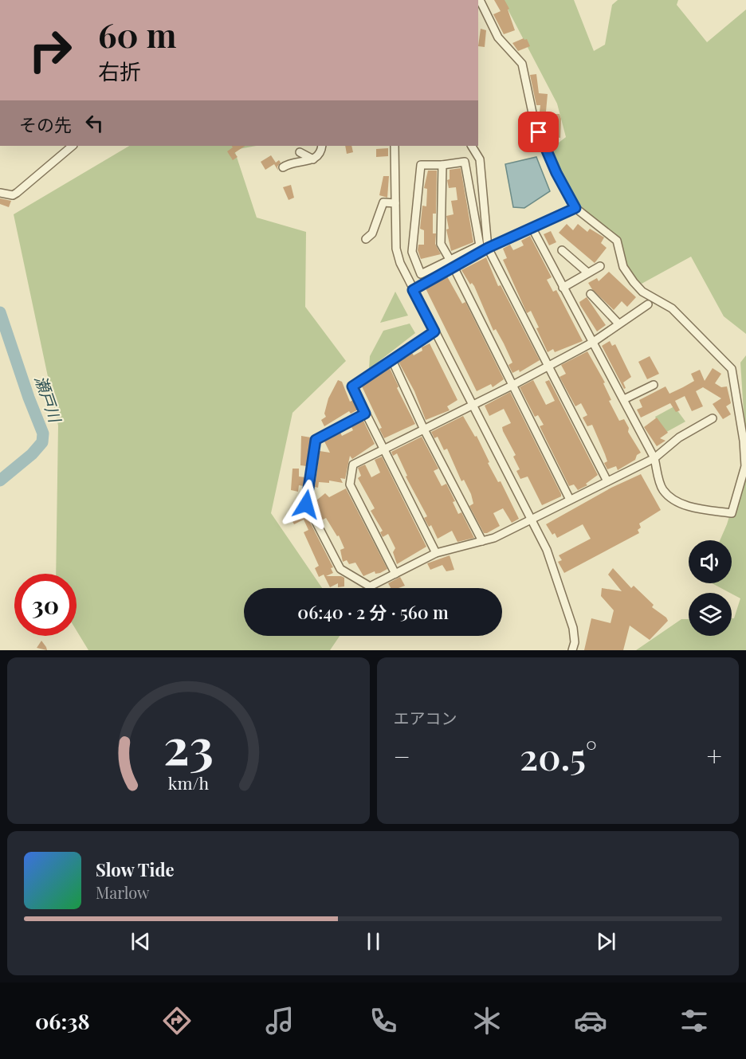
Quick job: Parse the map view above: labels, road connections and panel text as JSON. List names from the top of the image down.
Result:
{
  "water": ["瀬戸川"],
  "page": {
    "turn": ["60 m", "右折"],
    "then": "その先",
    "limit": "30",
    "trip": "06:40 · 2 分 · 560 m",
    "tile": "エアコン",
    "heat": ["−", "20.5°", "+"],
    "song": ["Slow Tide", "Marlow"],
    "tabs": "06:38",
    "gauge": ["23", "km/h"]
  }
}
